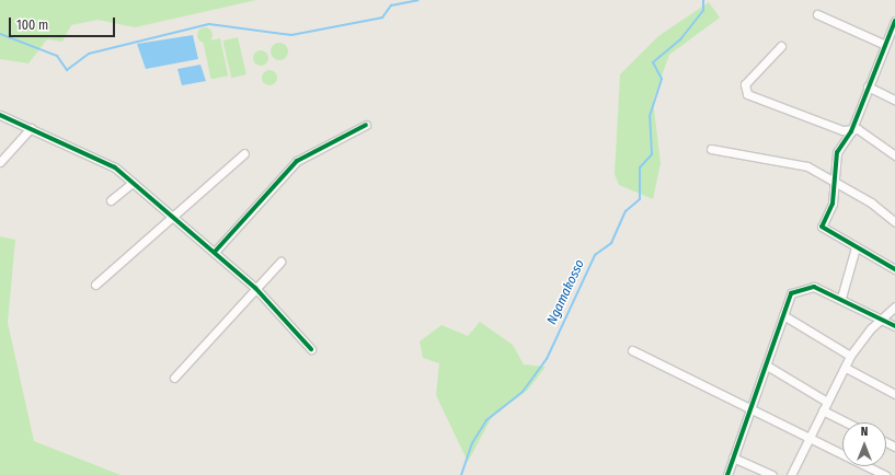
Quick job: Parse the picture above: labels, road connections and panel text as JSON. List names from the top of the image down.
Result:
{
  "water": ["Ngamakosso"],
  "scale_bar": "100 m",
  "north": "top"
}
